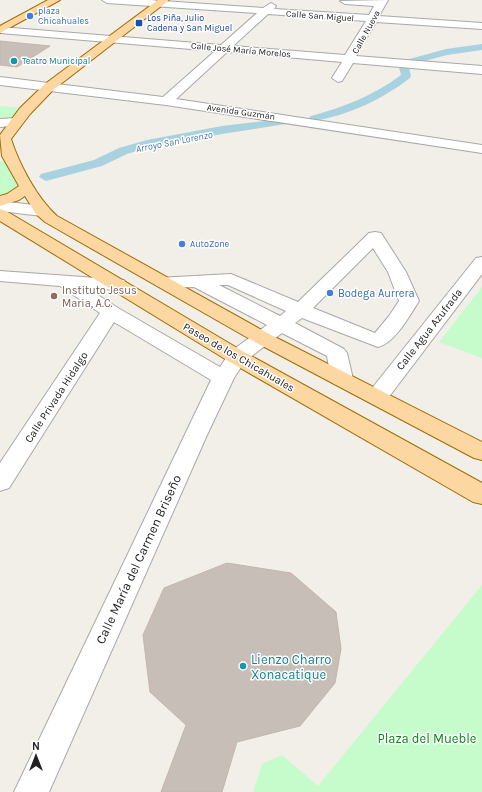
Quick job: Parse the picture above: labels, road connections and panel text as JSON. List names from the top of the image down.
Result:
{
  "streets": {
    "main road": ["Paseo de los Chicahuales"],
    "street": [
      "Calle San Miguel",
      "Calle Nueva",
      "Calle José María Morelos",
      "Avenida Guzmán",
      "Calle Agua Azufrada",
      "Calle Privada Hidalgo",
      "Calle María del Carmen Briseño"
    ]
  },
  "crossings": [
    ["Calle San Miguel", "Calle Nueva"],
    ["Calle Nueva", "Calle José María Morelos"],
    ["Paseo de los Chicahuales", "Calle Privada Hidalgo"],
    ["Paseo de los Chicahuales", "Calle María del Carmen Briseño"]
  ],
  "water": ["Arroyo San Lorenzo"],
  "parks": ["Plaza del Mueble"],
  "places": {
    "other": [
      "plaza Chicahuales",
      "Teatro Municipal",
      "AutoZone",
      "Bodega Aurrera",
      "Instituto Jesus Maria, A.C.",
      "Lienzo Charro Xonacatique"
    ],
    "transit": ["Los Piña, Julio Cadena y San Miguel"]
  },
  "north": "top"
}
